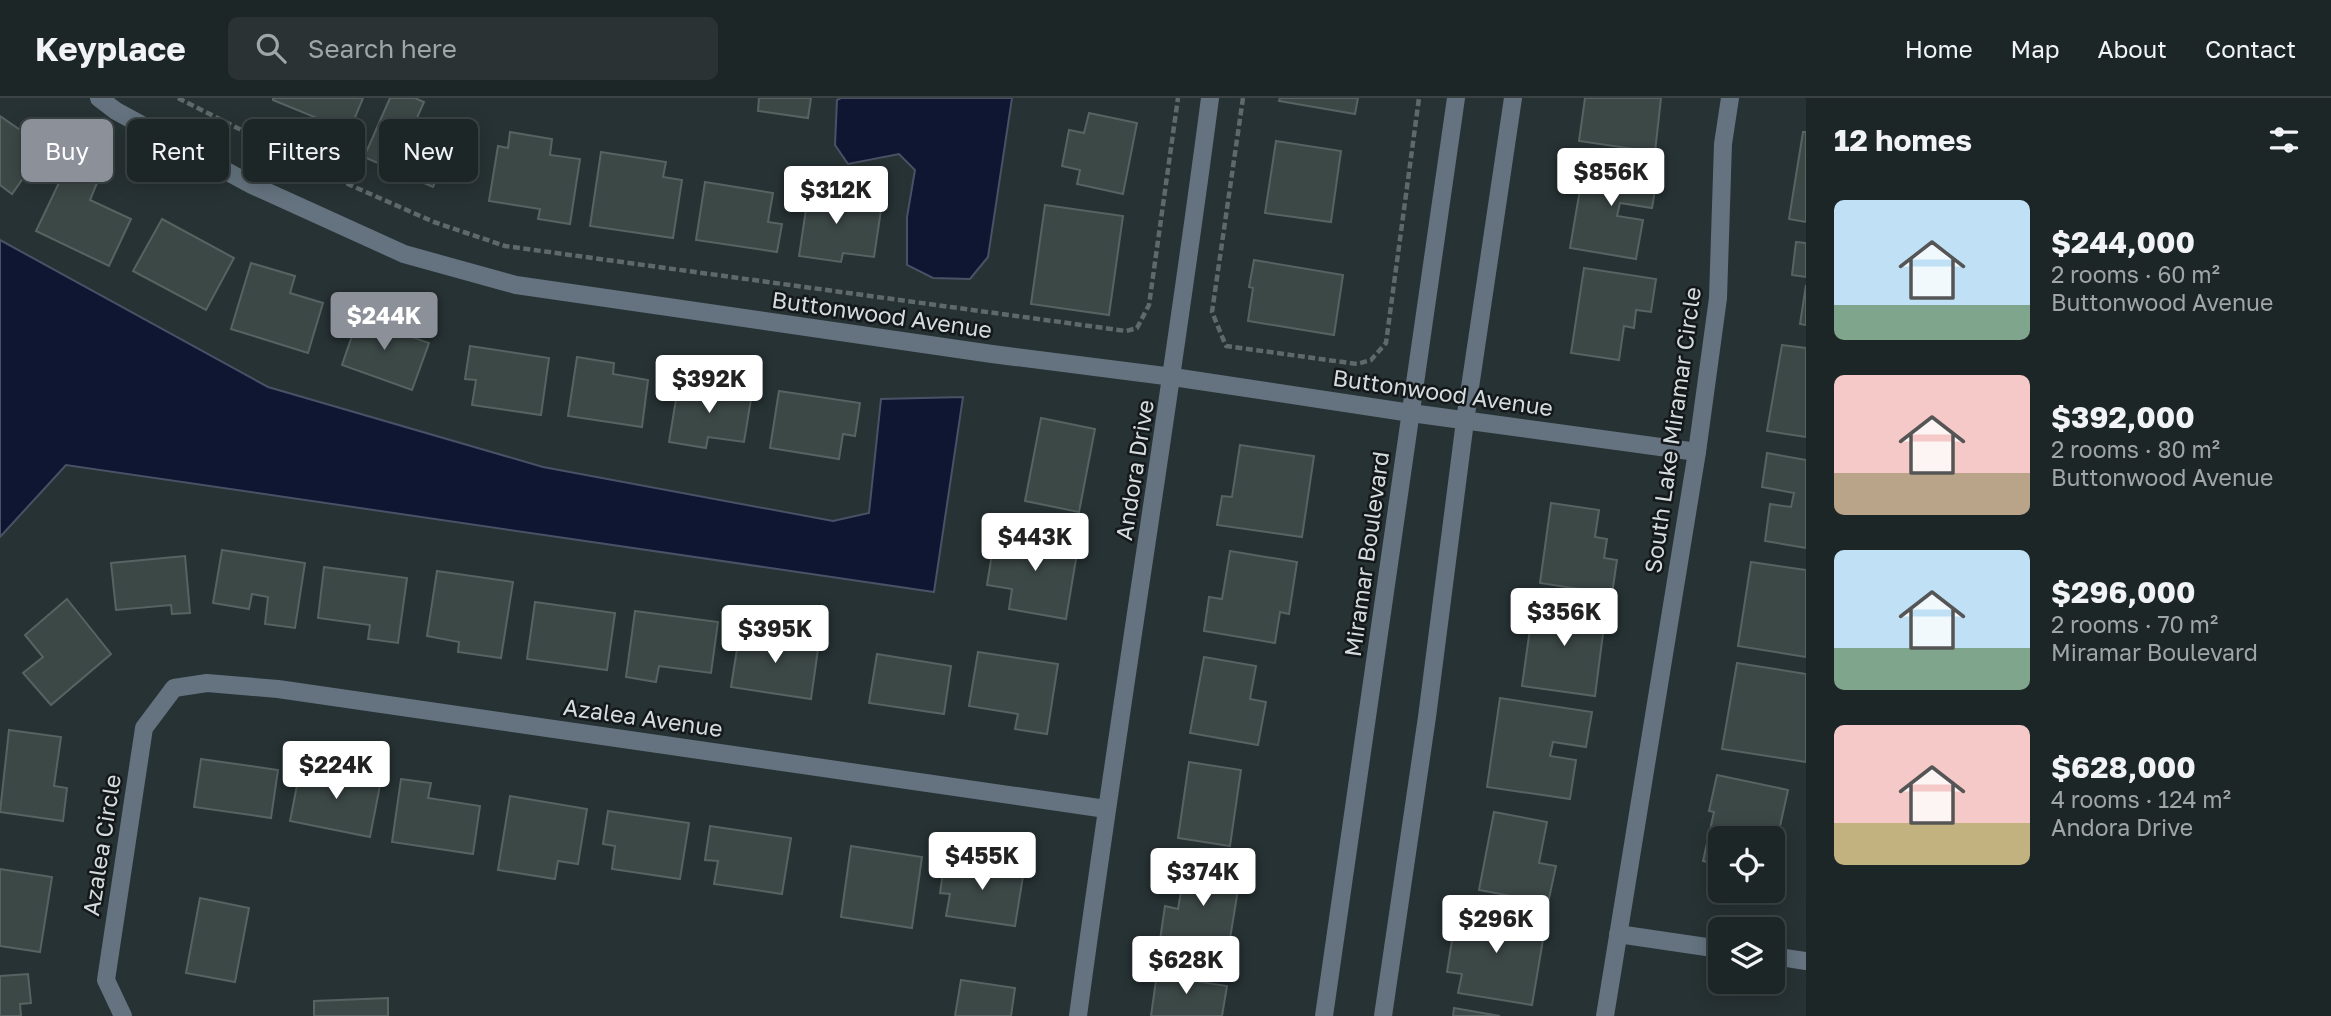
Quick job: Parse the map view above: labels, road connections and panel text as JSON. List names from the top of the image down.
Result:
{
  "streets": {
    "street": [
      "Buttonwood Avenue",
      "South Lake Miramar Circle",
      "Andora Drive",
      "Miramar Boulevard",
      "Azalea Avenue",
      "Azalea Circle"
    ]
  },
  "crossings": [
    ["Buttonwood Avenue", "South Lake Miramar Circle"],
    ["Buttonwood Avenue", "Andora Drive"],
    ["Buttonwood Avenue", "Miramar Boulevard"],
    ["Andora Drive", "Azalea Avenue"],
    ["Azalea Avenue", "Azalea Circle"]
  ],
  "page": {
    "header": "Keyplace",
    "search": "Search here",
    "nav": [
      "Home",
      "Map",
      "About",
      "Contact"
    ],
    "heading": "12 homes",
    "chip": [
      "Buy",
      "Rent",
      "Filters",
      "New"
    ],
    "price": [
      "$856K",
      "$312K",
      "$244K",
      "$392K",
      "$443K",
      "$356K",
      "$395K",
      "$224K",
      "$455K",
      "$374K",
      "$296K",
      "$628K"
    ],
    "list": [
      {
        "name": "$244,000",
        "note": "2 rooms · 60 m² · Buttonwood Avenue"
      },
      {
        "name": "$392,000",
        "note": "2 rooms · 80 m² · Buttonwood Avenue"
      },
      {
        "name": "$296,000",
        "note": "2 rooms · 70 m² · Miramar Boulevard"
      },
      {
        "name": "$628,000",
        "note": "4 rooms · 124 m² · Andora Drive"
      }
    ]
  }
}
